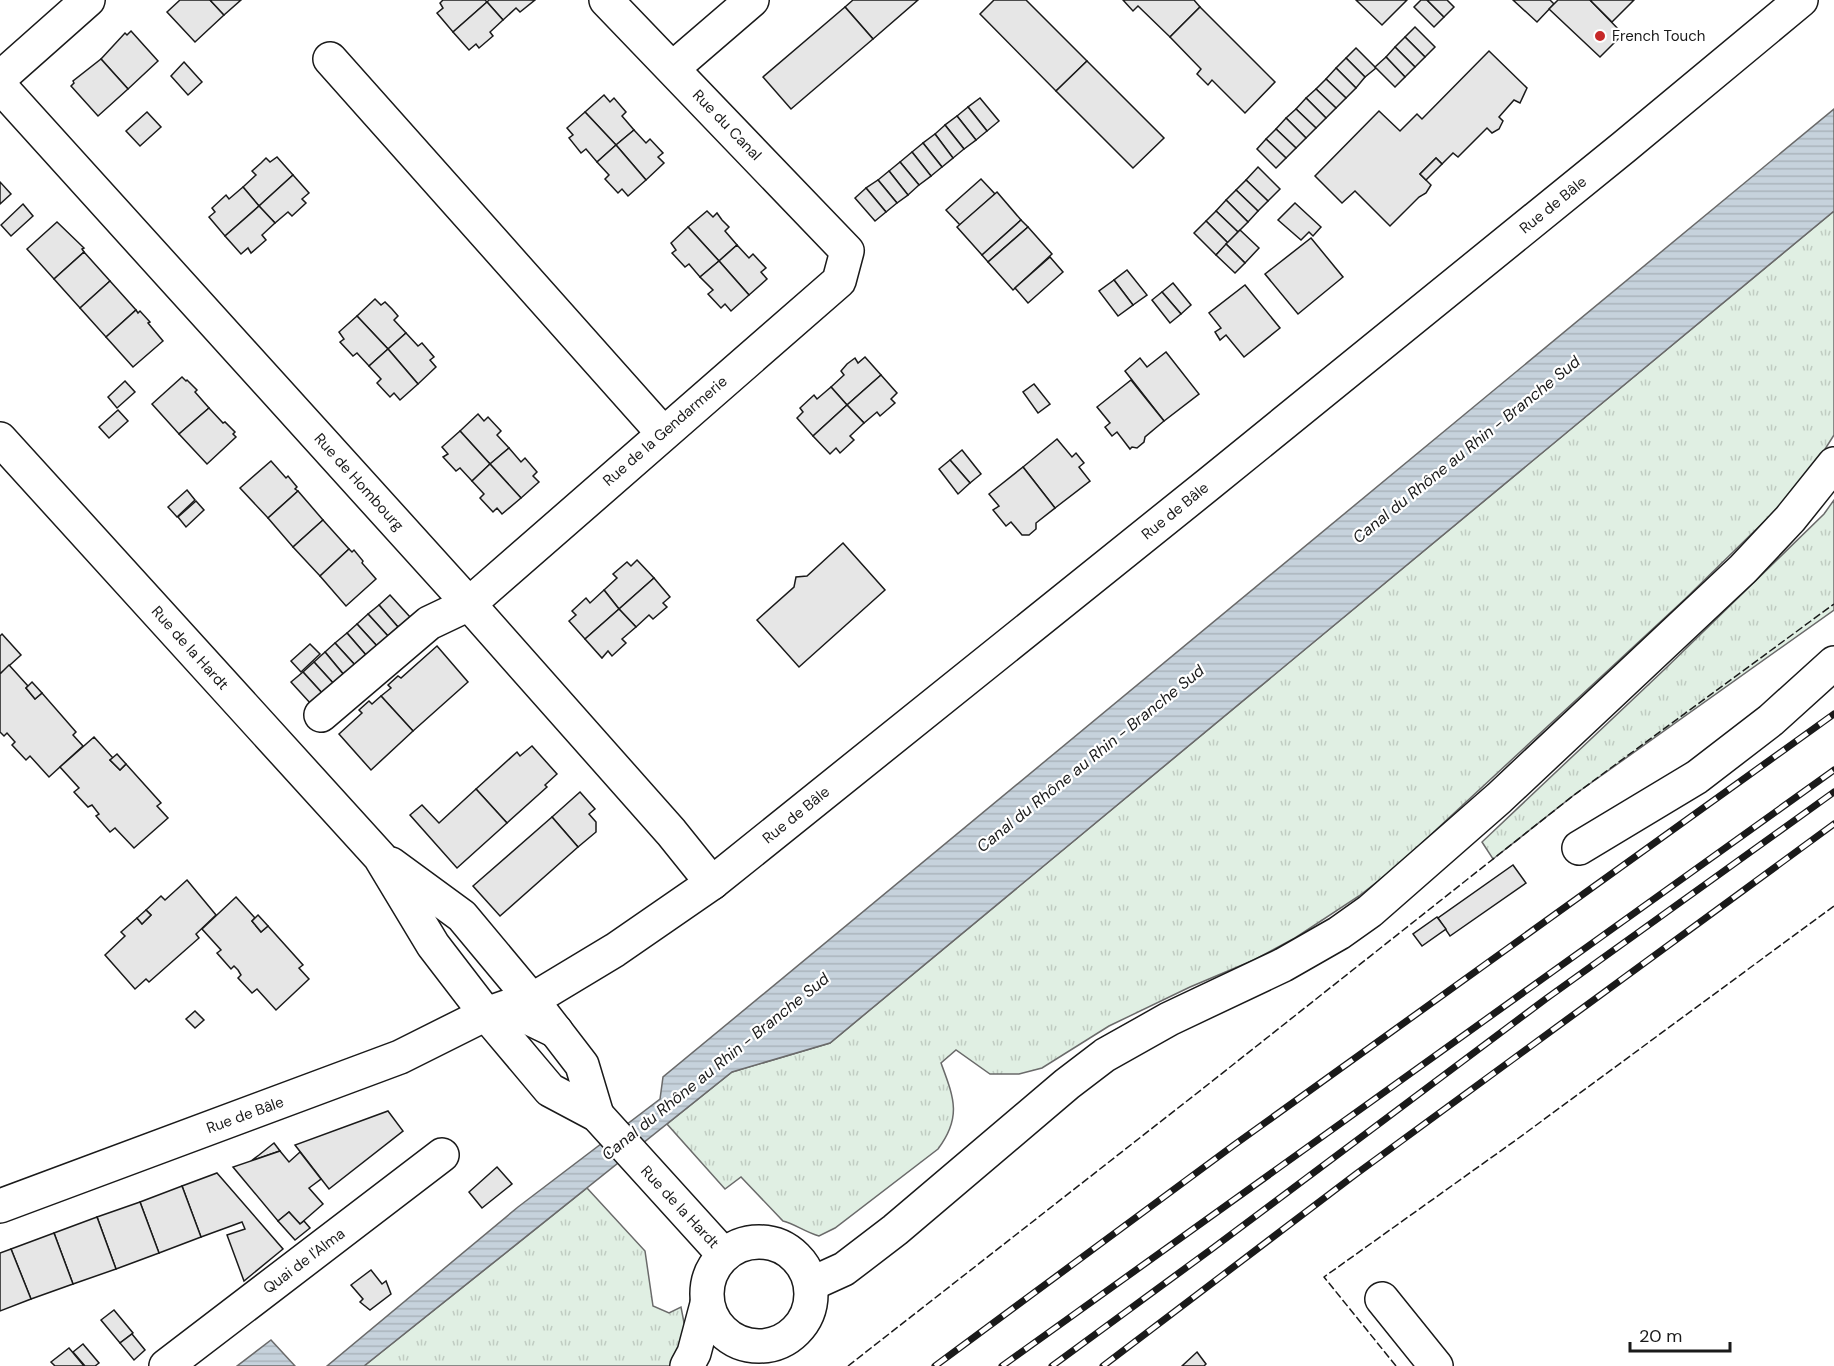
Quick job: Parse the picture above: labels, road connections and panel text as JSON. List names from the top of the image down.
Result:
{
  "streets": {
    "main road": [
      "Rue du Canal",
      "Rue de Bâle",
      "Rue de la Gendarmerie",
      "Rue de Hombourg",
      "Rue de la Hardt",
      "Quai de l'Alma"
    ]
  },
  "crossings": [
    ["Rue du Canal", "Rue de la Gendarmerie"],
    ["Rue de Bâle", "Rue de Hombourg"],
    ["Rue de Bâle", "Rue de la Hardt"],
    ["Rue de la Gendarmerie", "Rue de Hombourg"]
  ],
  "water": ["Canal du Rhône au Rhin - Branche Sud"],
  "places": ["French Touch"],
  "scale_bar": "20 m"
}
